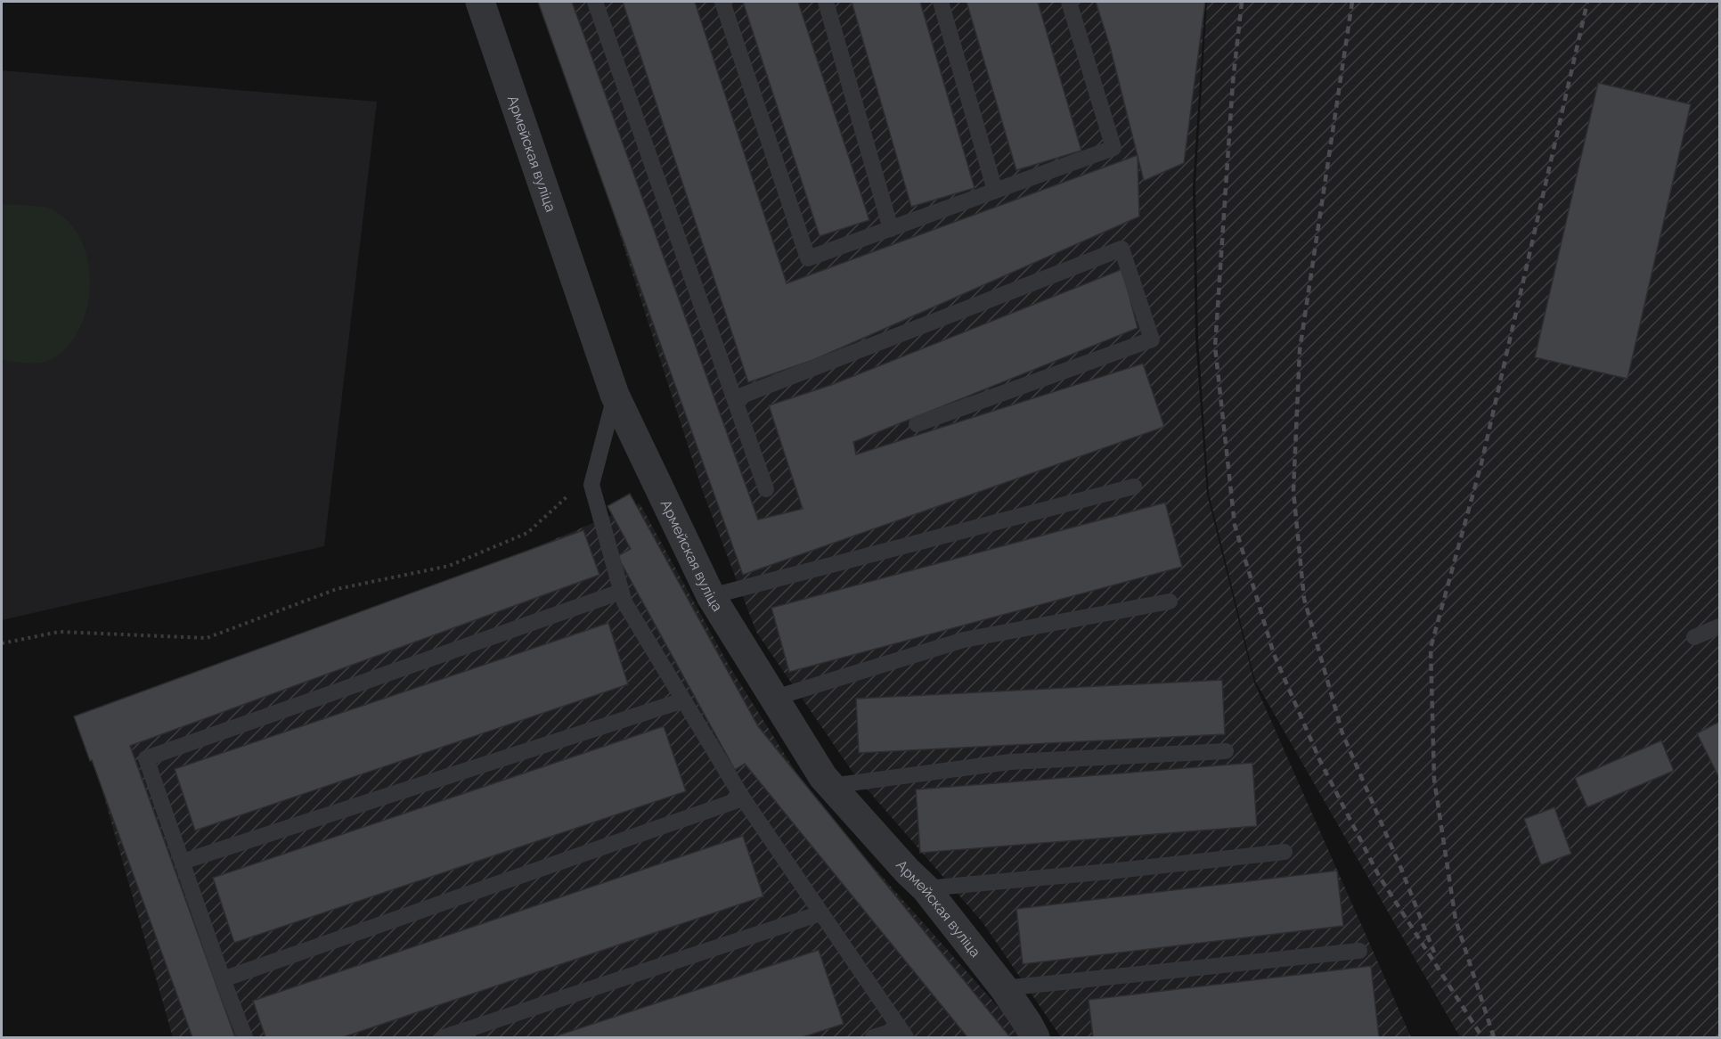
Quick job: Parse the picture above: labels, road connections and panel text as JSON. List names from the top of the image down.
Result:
{
  "streets": {
    "street": ["Армейская вуліца"]
  }
}
